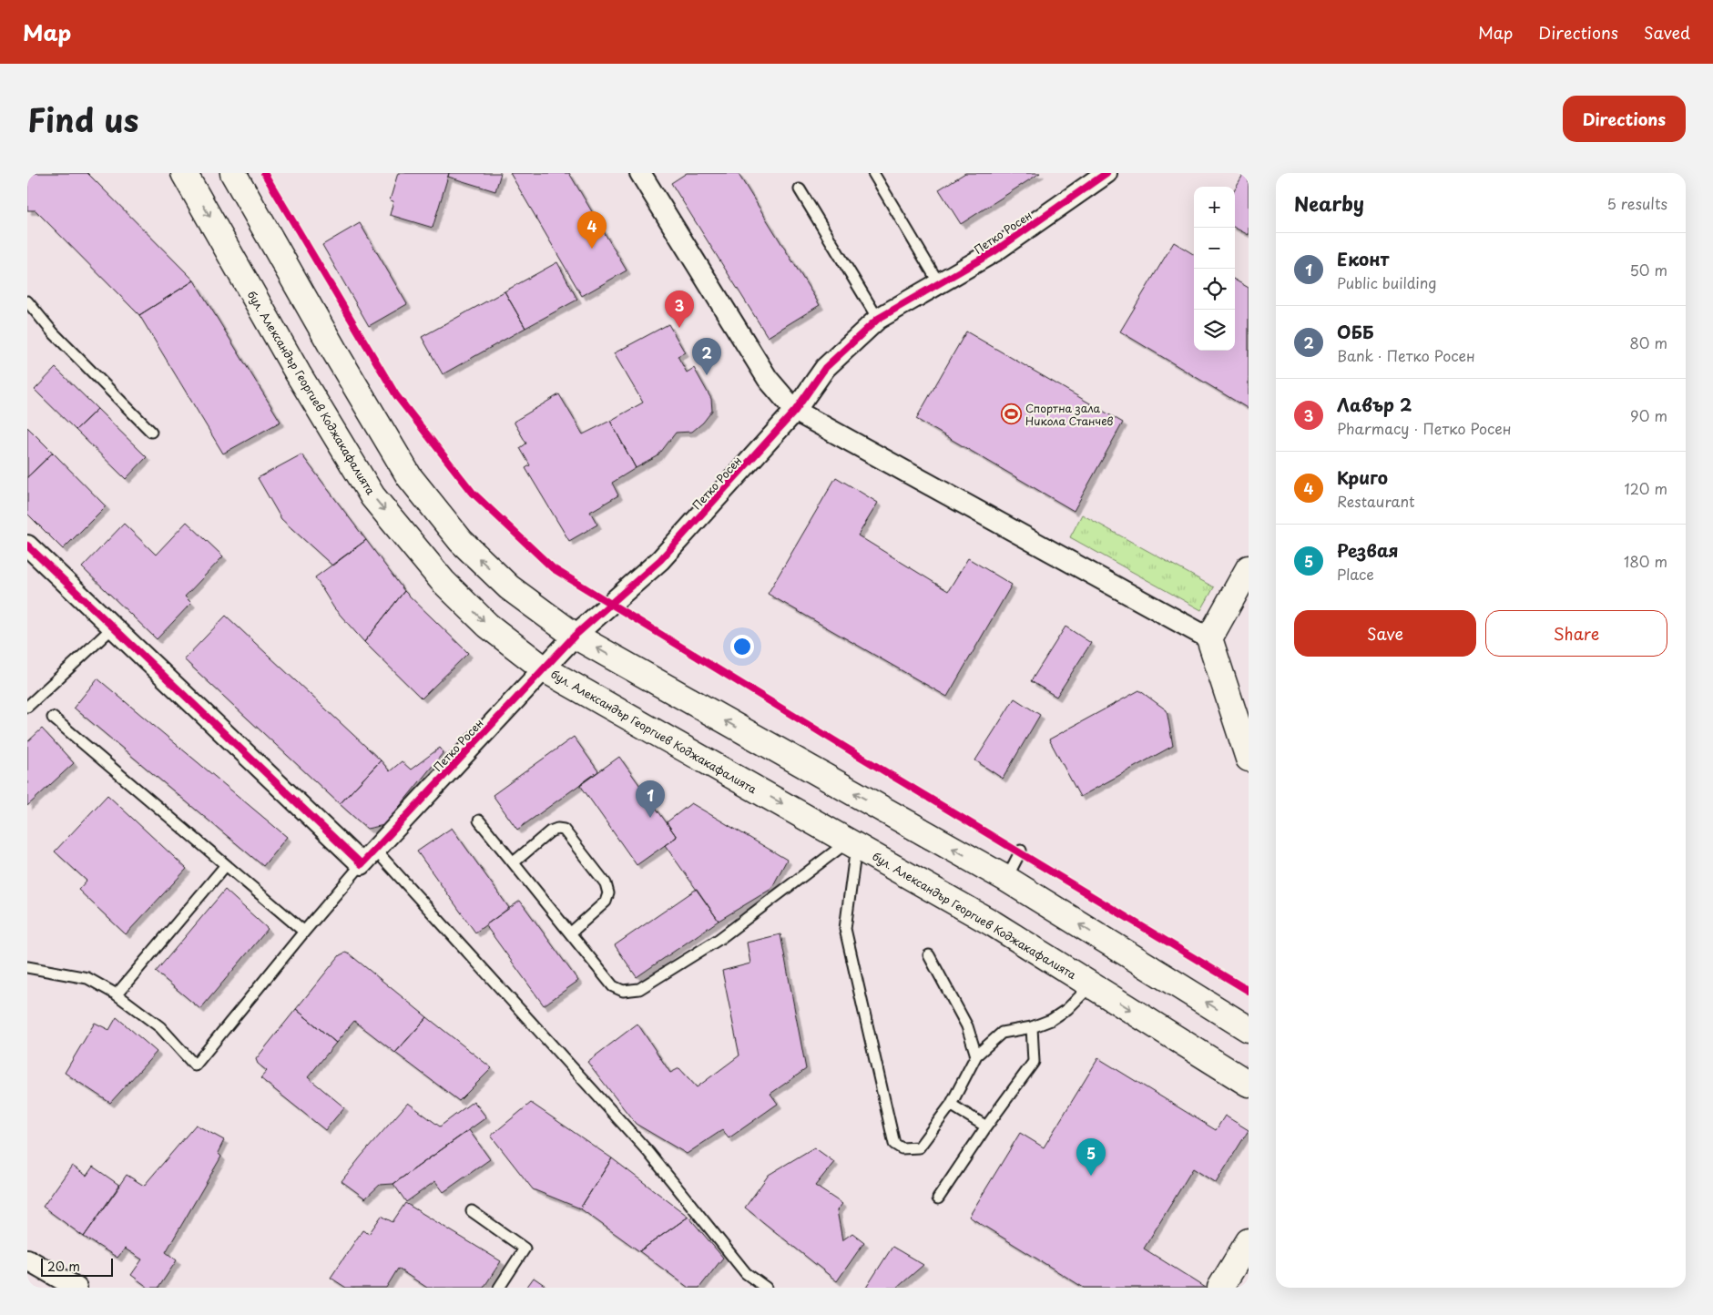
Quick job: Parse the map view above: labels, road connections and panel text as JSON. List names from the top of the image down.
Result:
{
  "streets": {
    "main road": ["бул. Александър Георгиев Коджакафалията"],
    "street": ["Петко Росен"]
  },
  "crossings": [
    ["Петко Росен", "бул. Александър Георгиев Коджакафалията"]
  ],
  "places": {
    "sports": ["Спортна зала Никола Станчев"]
  },
  "scale_bar": "20 m",
  "page": {
    "header": "Map",
    "nav": ["Map", "Directions", "Saved"],
    "title": "Find us",
    "buttons": [
      "Directions",
      ["Save", "Share"]
    ],
    "heading": ["Nearby", "5 results"],
    "map_buttons": ["+", "−"],
    "pins": [
      "4",
      "3",
      "2",
      "1",
      "5"
    ],
    "list": [
      {
        "mark": "1",
        "name": "Еконт",
        "note": "Public building",
        "value": "50 m"
      },
      {
        "mark": "2",
        "name": "ОББ",
        "note": "Bank · Петко Росен",
        "value": "80 m"
      },
      {
        "mark": "3",
        "name": "Лавър 2",
        "note": "Pharmacy · Петко Росен",
        "value": "90 m"
      },
      {
        "mark": "4",
        "name": "Криго",
        "note": "Restaurant",
        "value": "120 m"
      },
      {
        "mark": "5",
        "name": "Резвая",
        "note": "Place",
        "value": "180 m"
      }
    ],
    "scale": "20 m"
  }
}
